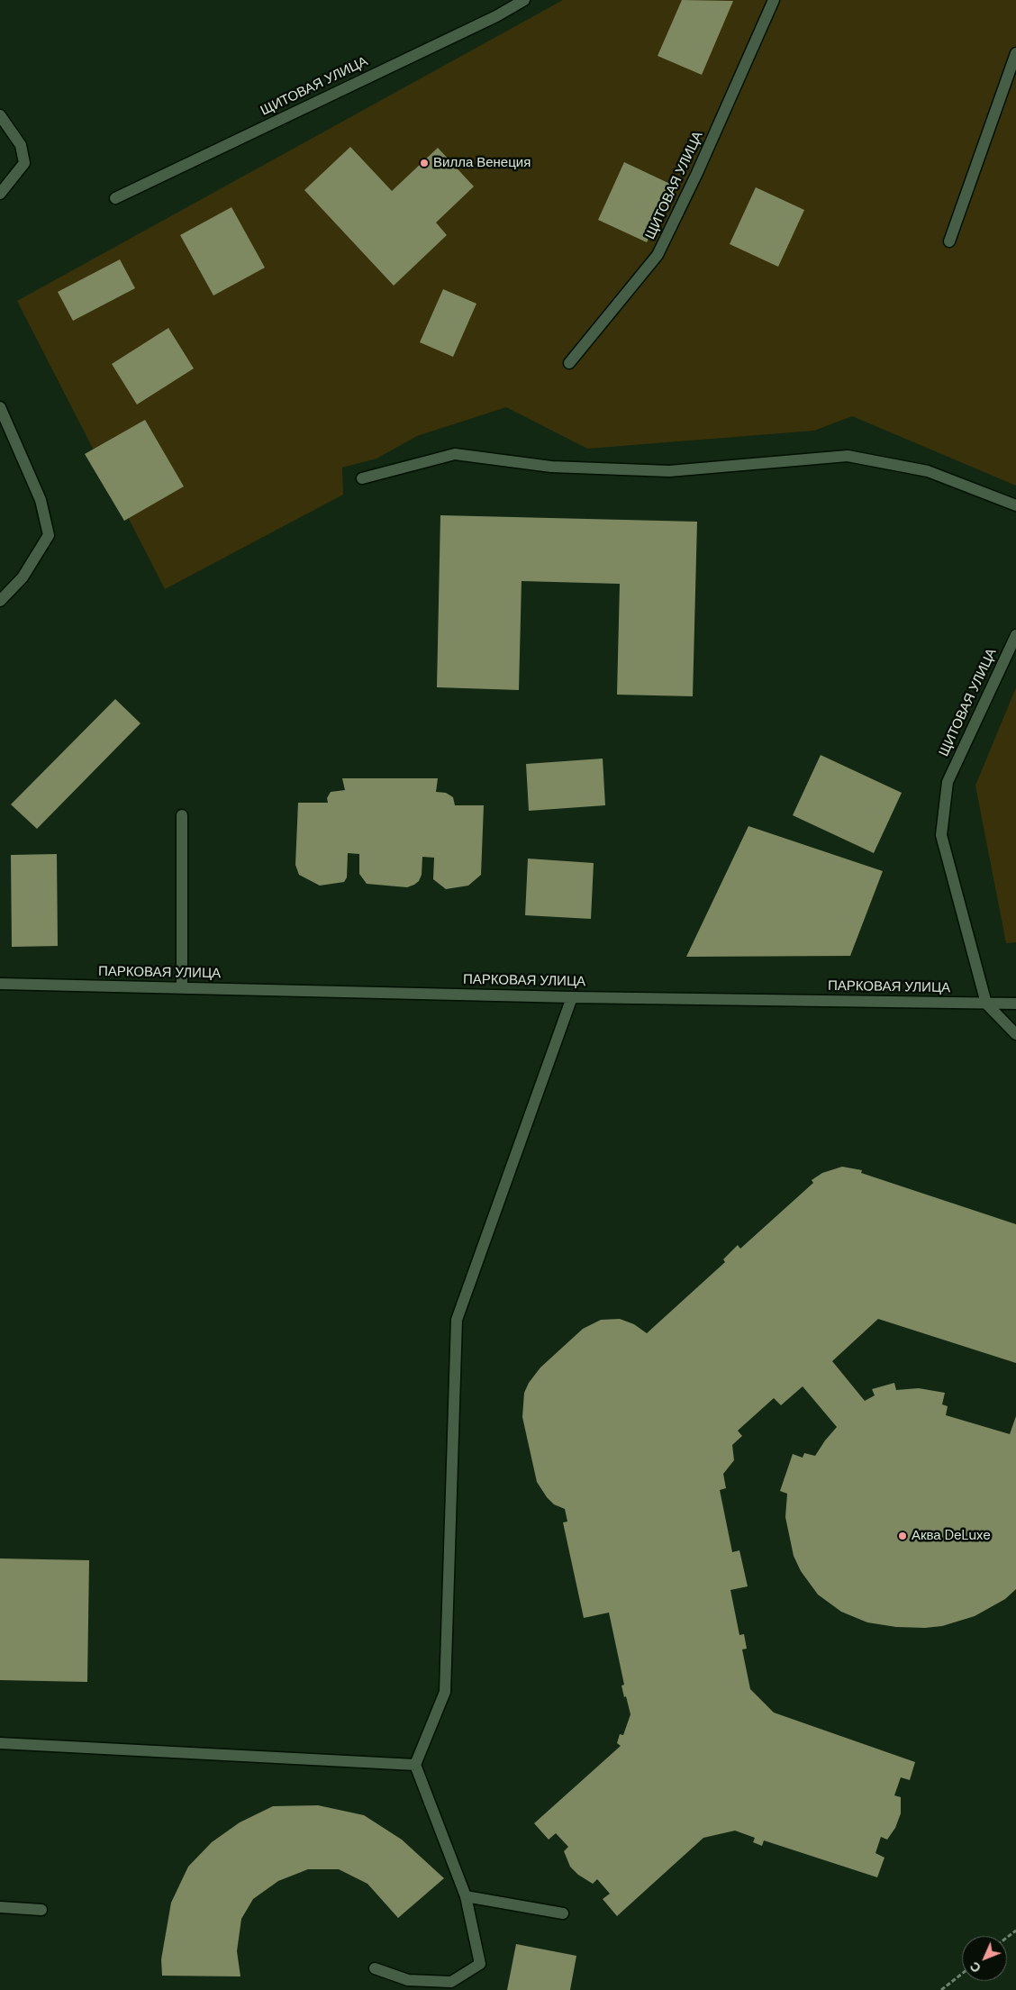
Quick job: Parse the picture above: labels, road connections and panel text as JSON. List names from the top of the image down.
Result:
{
  "streets": {
    "street": ["ЩИТОВАЯ УЛИЦА", "ПАРКОВАЯ УЛИЦА"]
  },
  "crossings": [
    ["ЩИТОВАЯ УЛИЦА", "ПАРКОВАЯ УЛИЦА"]
  ],
  "places": ["Вилла Венеция", "Аква DeLuxe"],
  "north": "bottom left"
}
